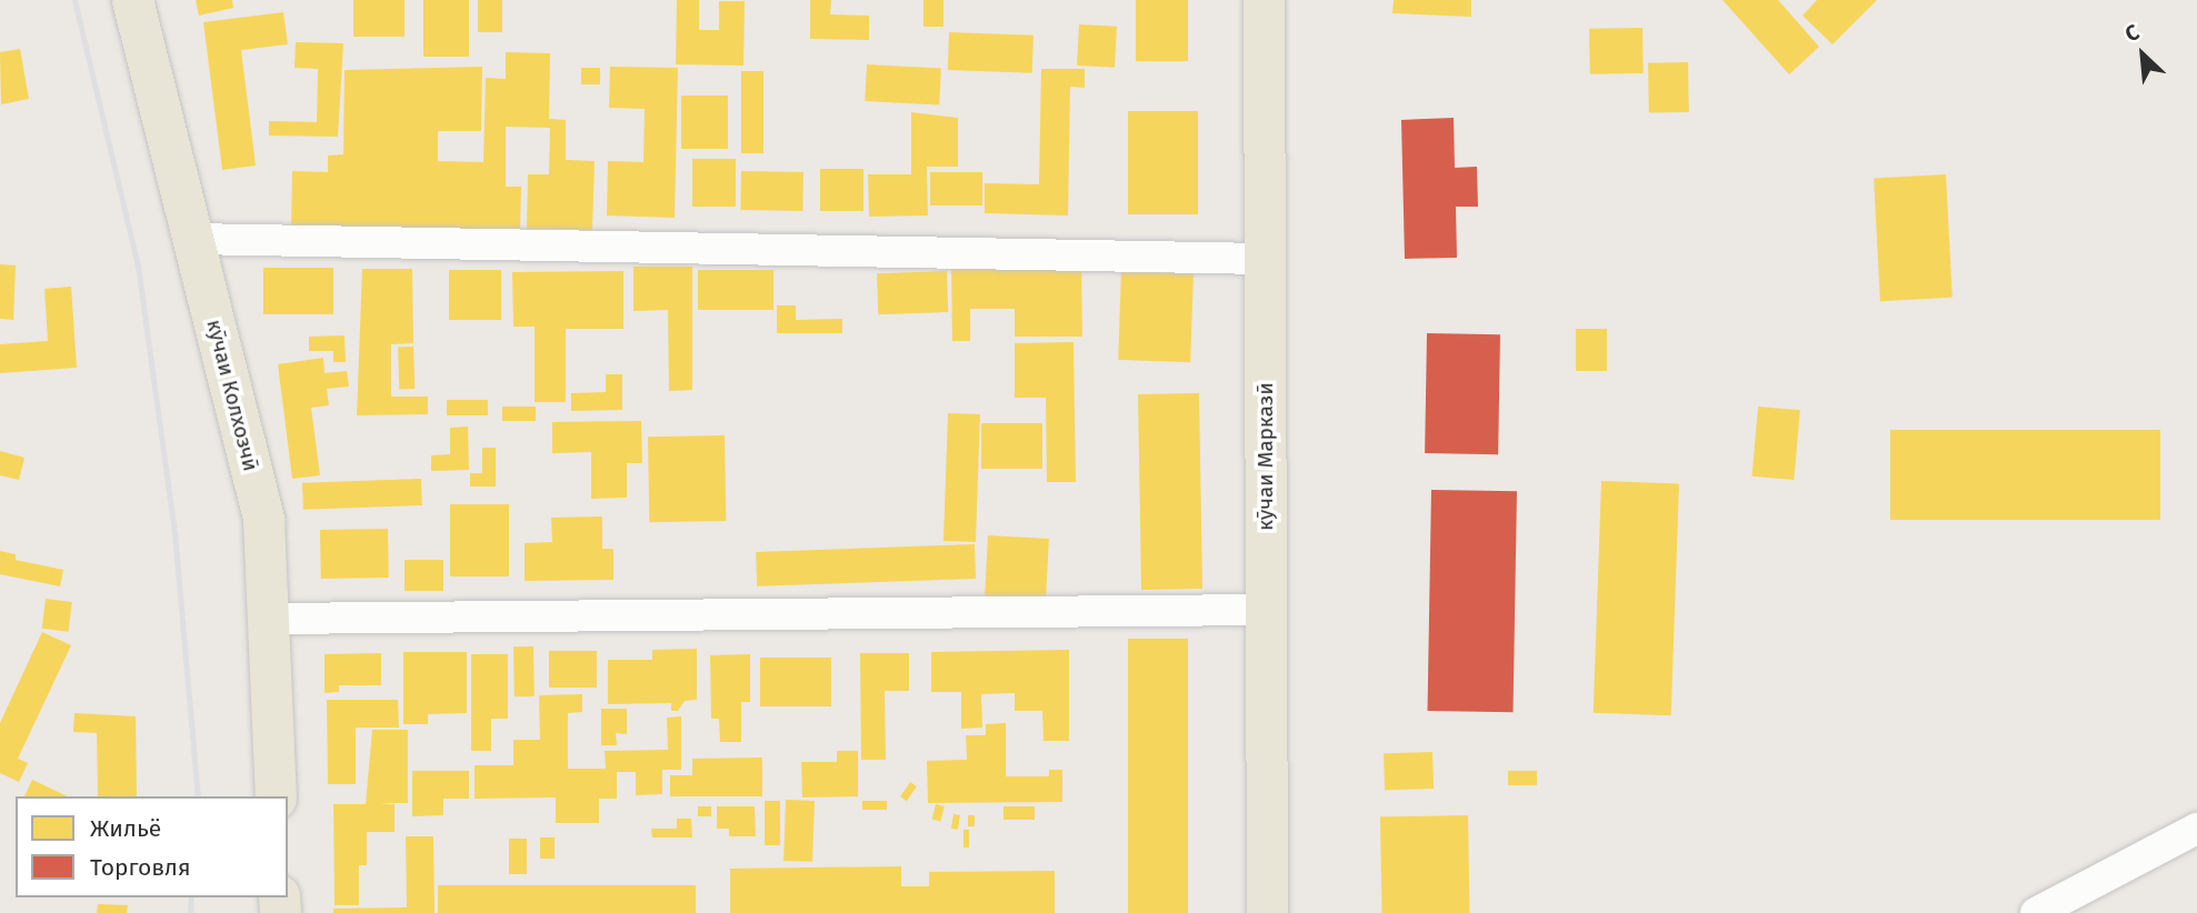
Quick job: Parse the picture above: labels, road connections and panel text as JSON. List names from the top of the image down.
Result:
{
  "streets": {
    "main road": ["кӯчаи Колхозчӣ", "кӯчаи Марказӣ"]
  },
  "legend": ["Жильё", "Торговля"],
  "north": "top left"
}
